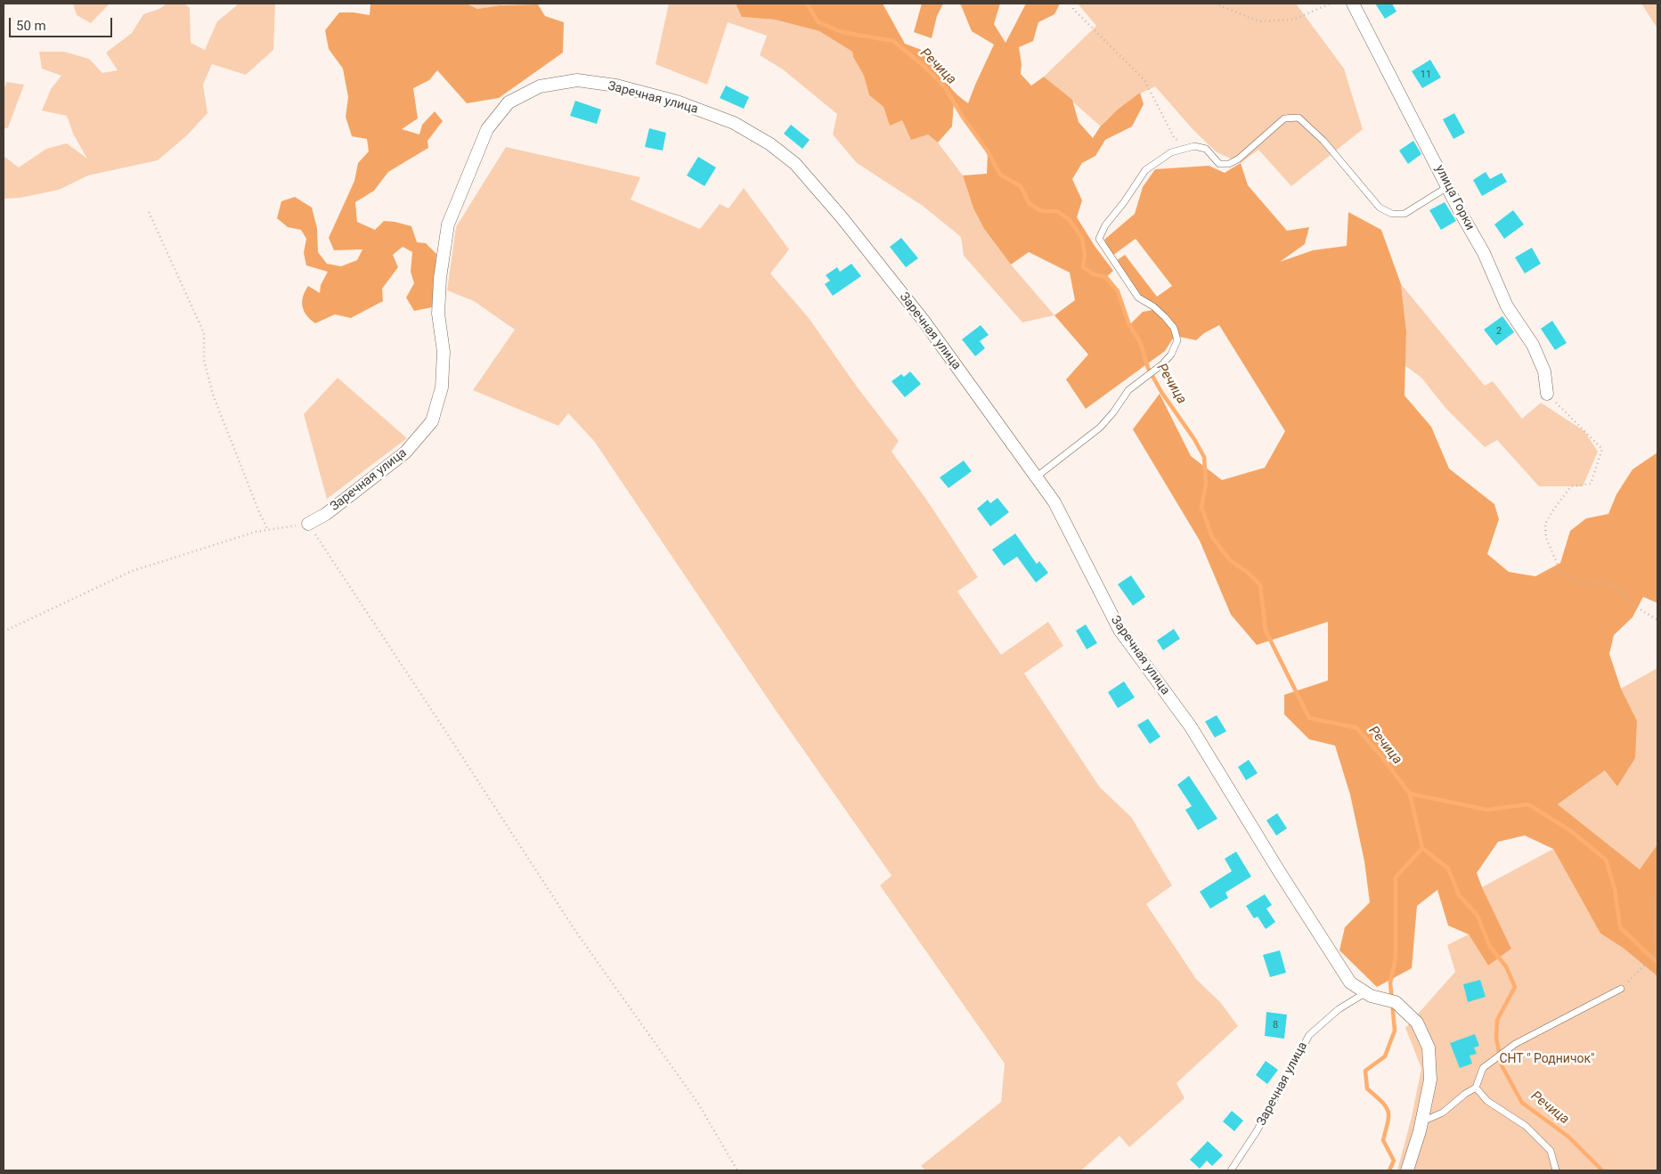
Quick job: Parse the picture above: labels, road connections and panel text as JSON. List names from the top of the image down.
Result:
{
  "streets": {
    "street": ["Заречная улица", "улица Горки"]
  },
  "water": ["Речица"],
  "parks": ["СНТ \" Родничок\""],
  "house_numbers": ["11", "2", "8"],
  "scale_bar": "50 m"
}
